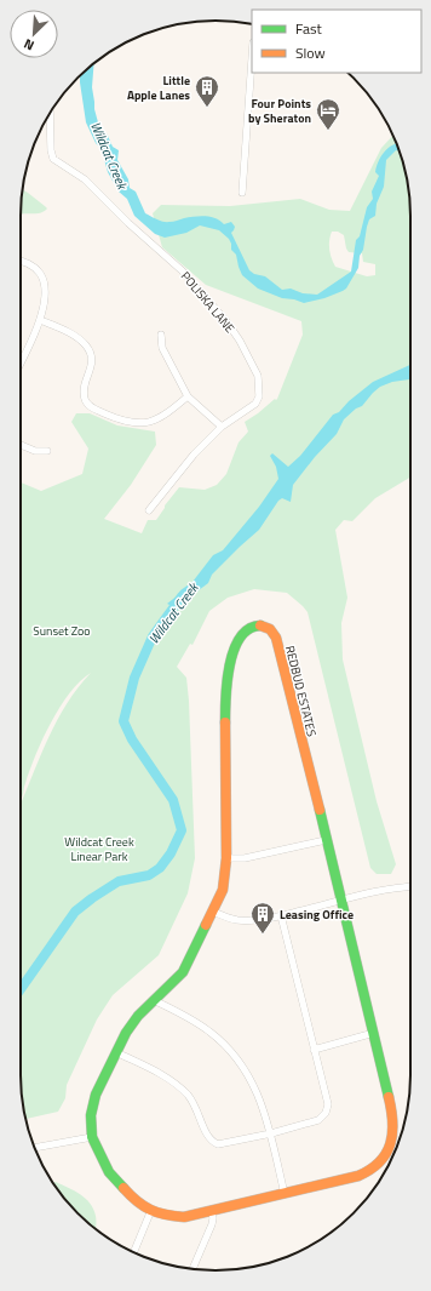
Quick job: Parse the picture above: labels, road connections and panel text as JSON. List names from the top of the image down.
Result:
{
  "streets": {
    "street": ["POLISKA LANE", "REDBUD ESTATES"]
  },
  "water": ["Wildcat Creek"],
  "parks": ["Sunset Zoo", "Wildcat Creek Linear Park"],
  "places": {
    "building": ["Little Apple Lanes", "Leasing Office"],
    "hotel": ["Four Points by Sheraton"]
  },
  "legend": ["Fast", "Slow"],
  "north": "bottom left"
}
